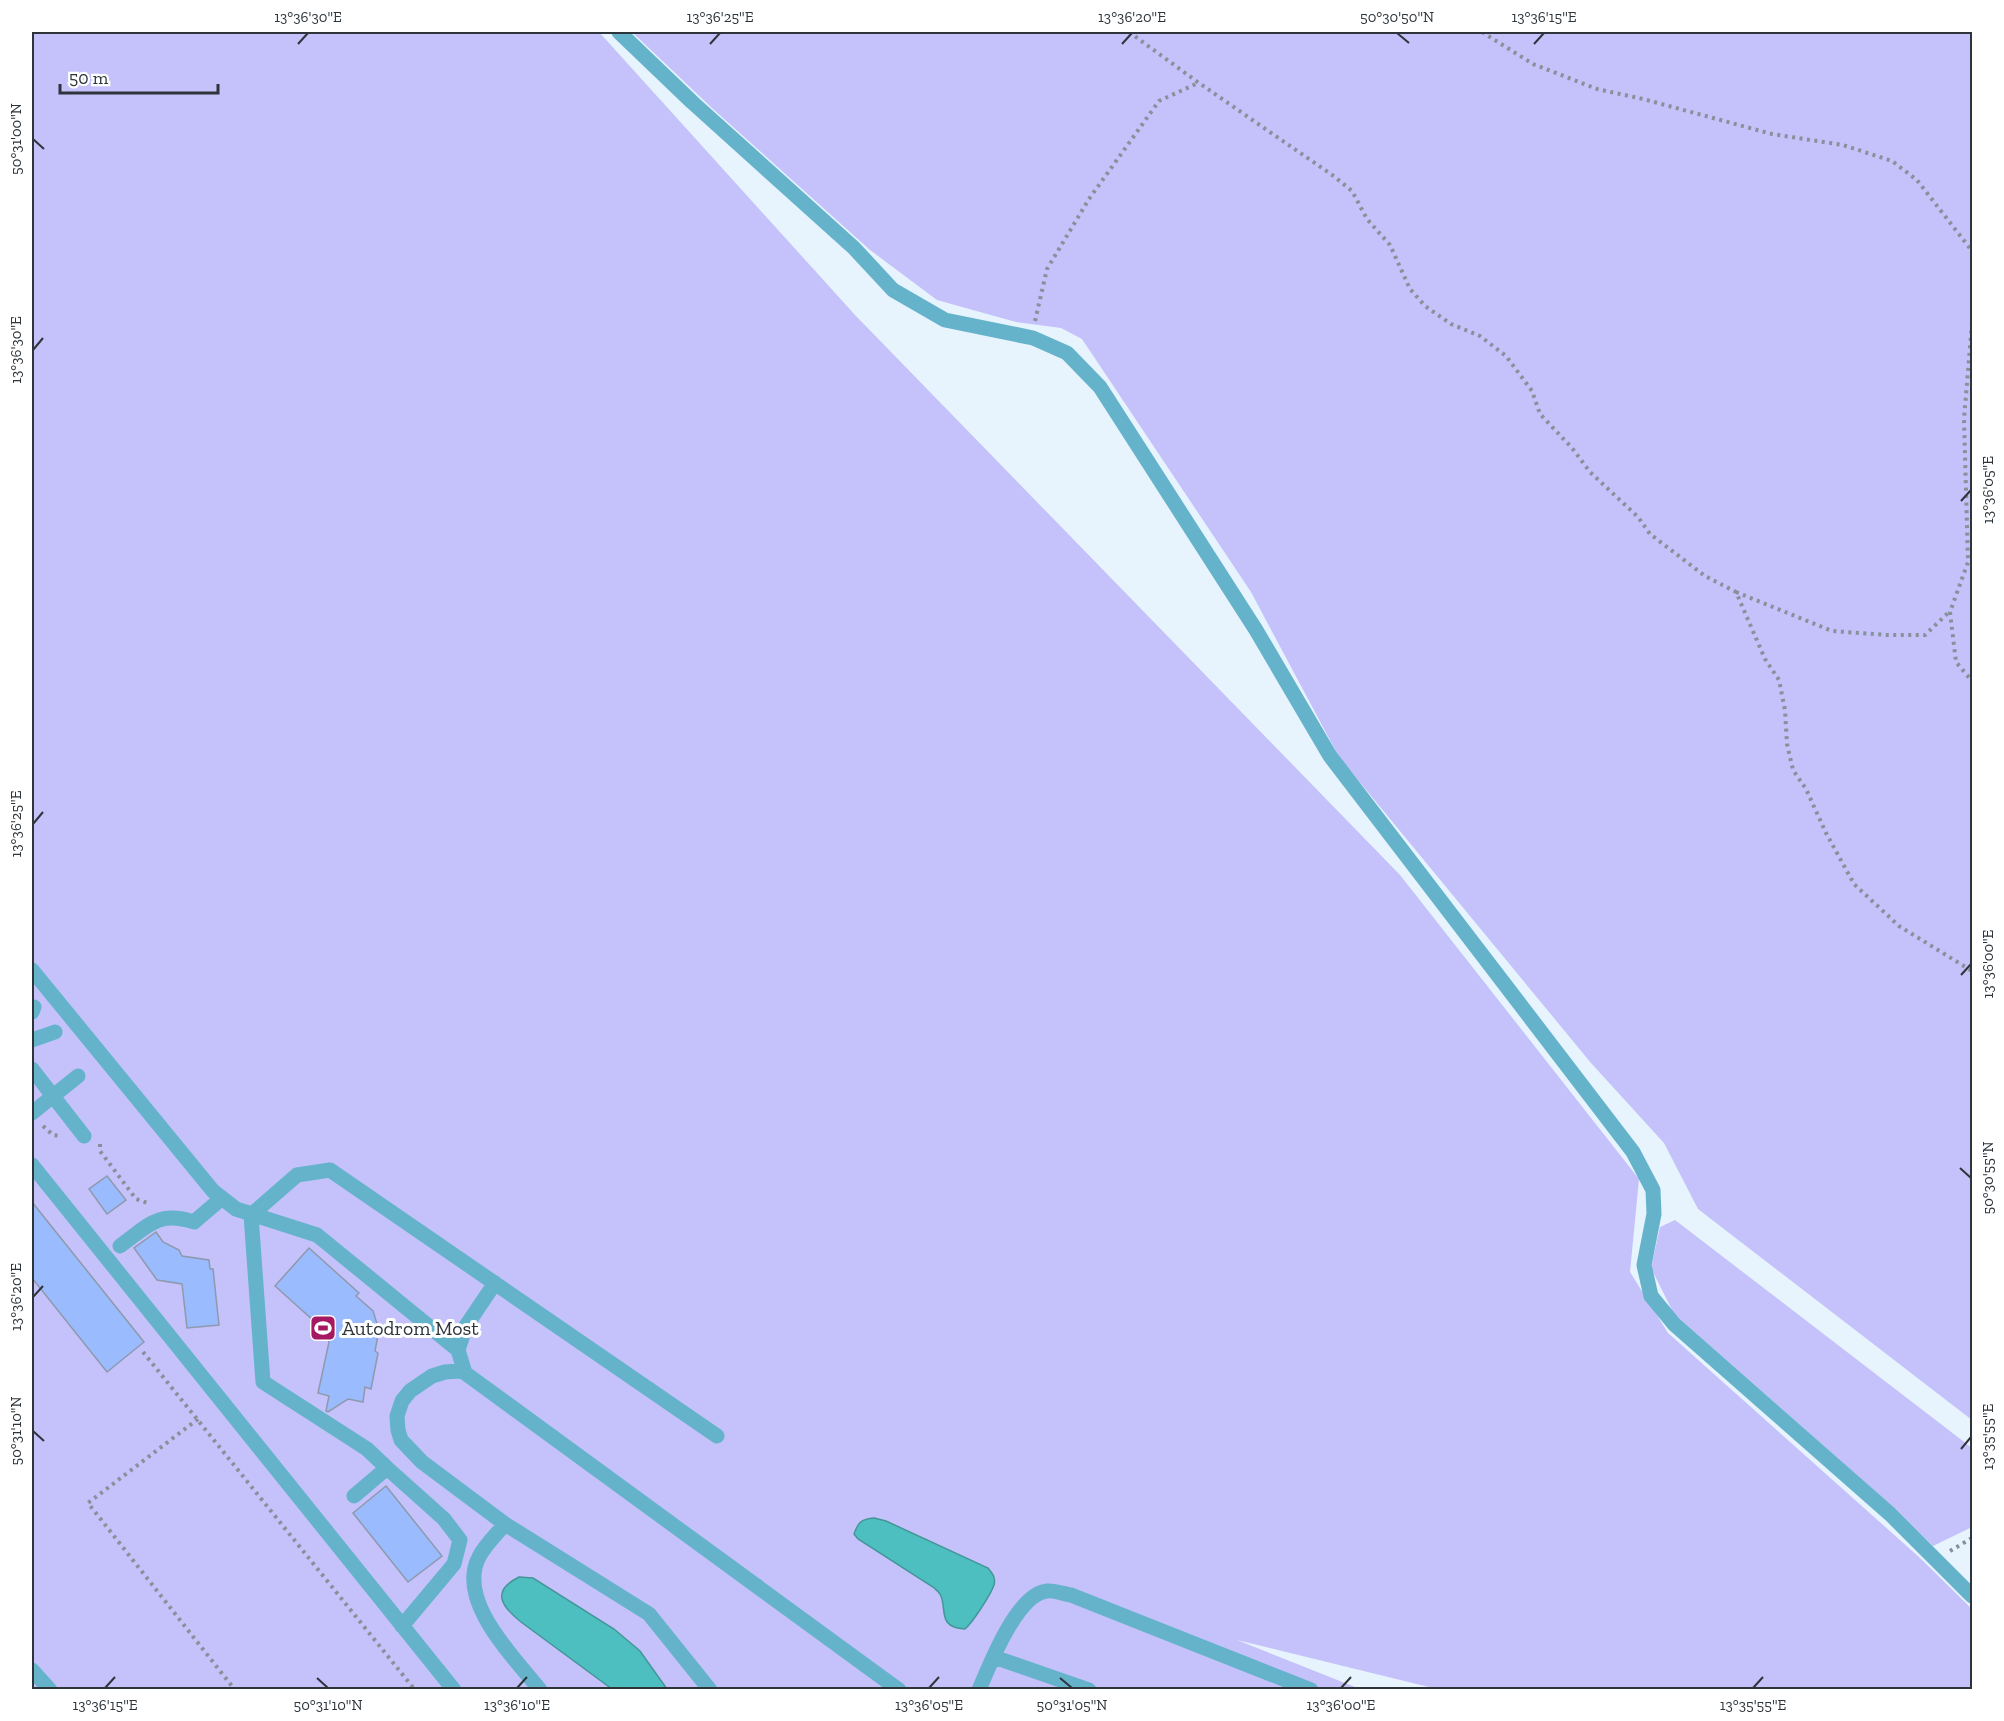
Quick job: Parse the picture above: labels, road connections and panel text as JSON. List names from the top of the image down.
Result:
{
  "places": {
    "sports": ["Autodrom Most"]
  },
  "scale_bar": "50 m",
  "coordinates": [
    "13°36'30\"E",
    "13°36'25\"E",
    "13°36'20\"E",
    "50°30'50\"N",
    "13°36'15\"E",
    "50°31'00\"N",
    "13°36'05\"E",
    "13°36'00\"E",
    "50°30'55\"N",
    "50°31'10\"N",
    "13°35'55\"E",
    "13°36'10\"E",
    "50°31'05\"N"
  ]
}
